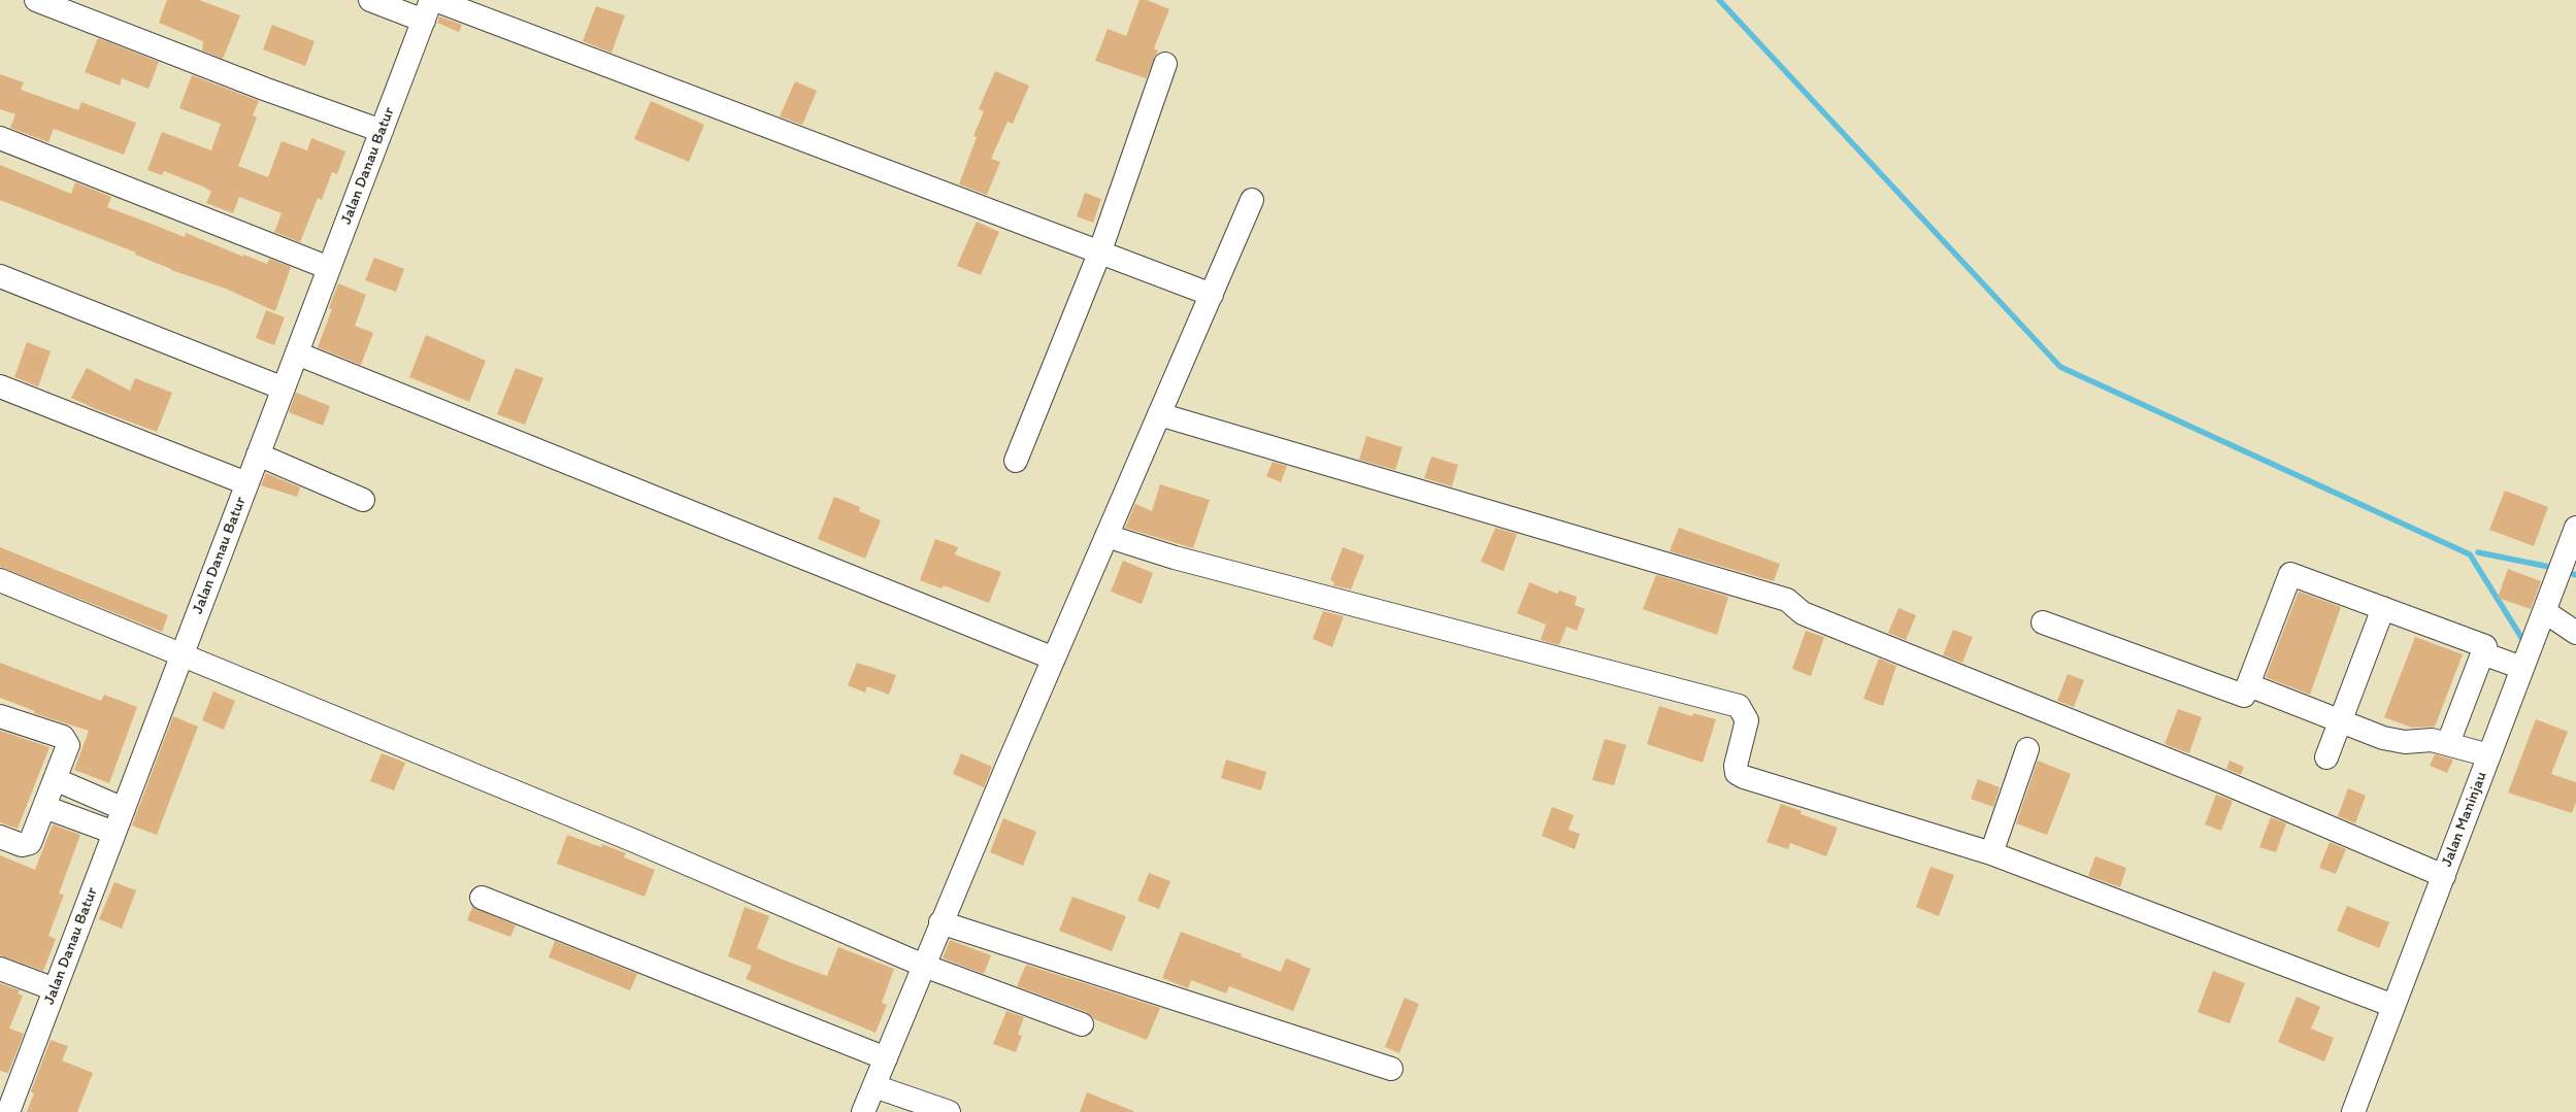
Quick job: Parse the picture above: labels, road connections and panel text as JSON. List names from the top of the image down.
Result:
{
  "streets": {
    "street": ["Jalan Danau Batur", "Jalan Maninjau"]
  }
}
